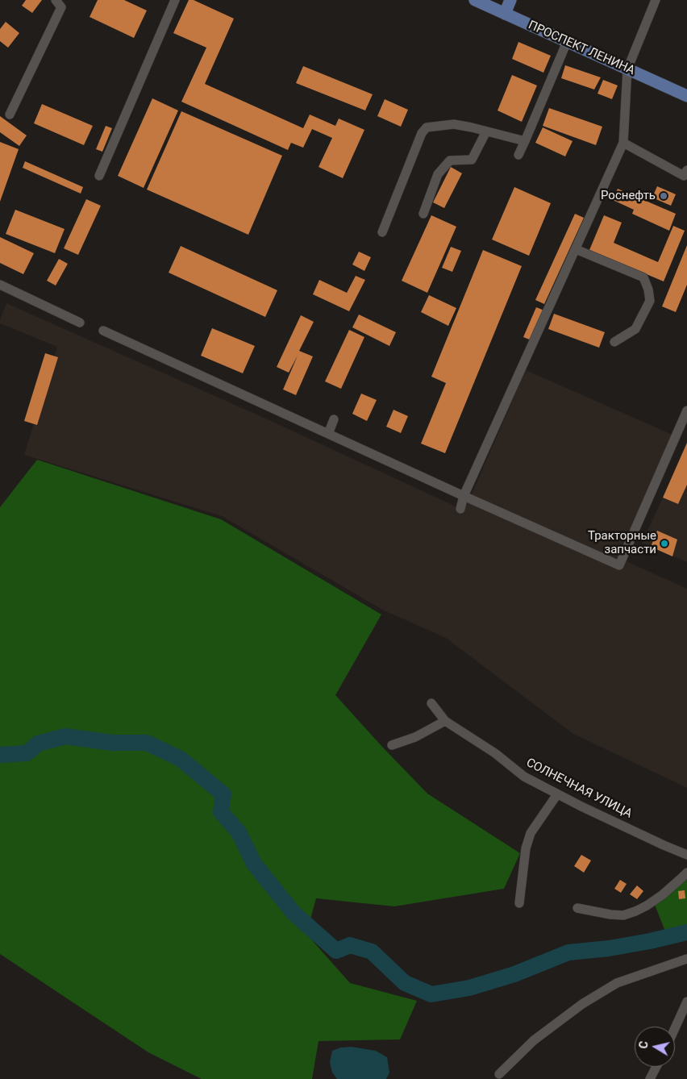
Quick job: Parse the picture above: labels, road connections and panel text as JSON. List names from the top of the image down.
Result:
{
  "streets": {
    "main road": ["ПРОСПЕКТ ЛЕНИНА"],
    "street": ["СОЛНЕЧНАЯ УЛИЦА"]
  },
  "places": ["Роснефть", "Тракторные запчасти"],
  "north": "left"
}
